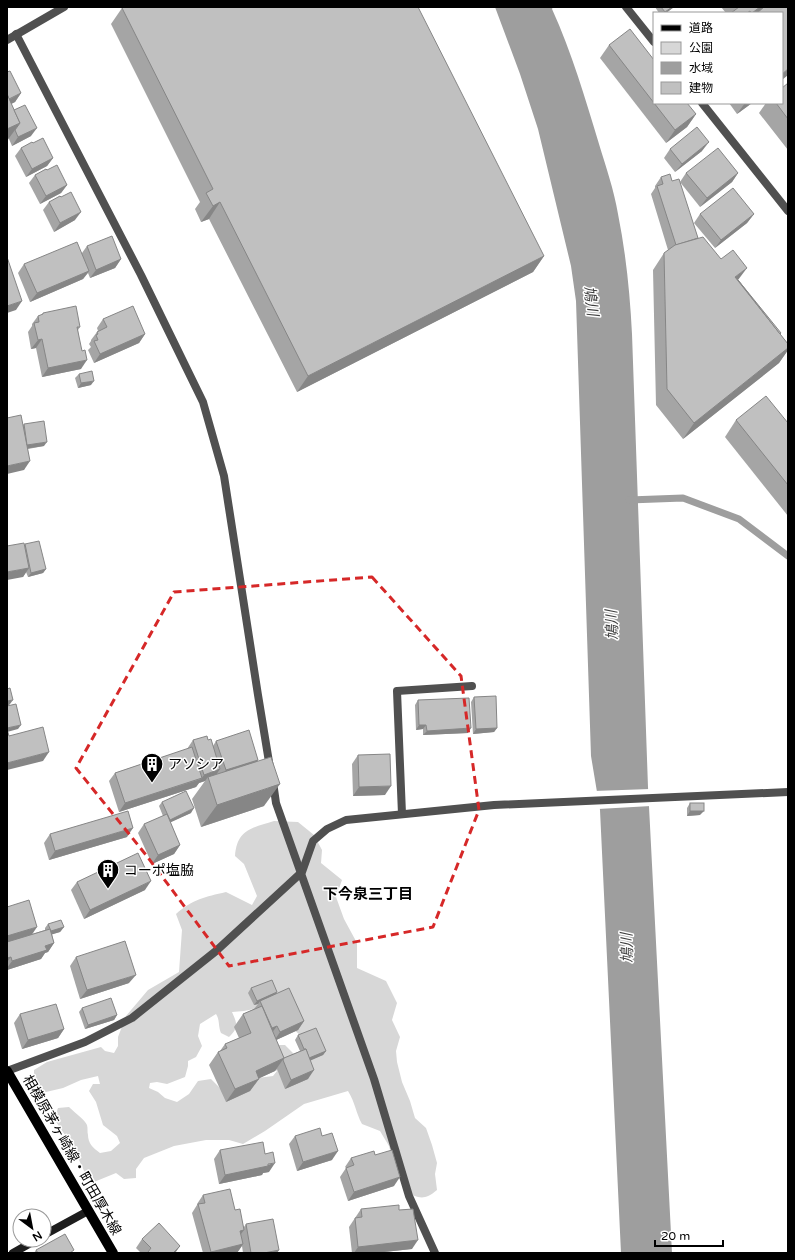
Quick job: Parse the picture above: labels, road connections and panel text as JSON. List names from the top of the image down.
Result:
{
  "streets": {
    "main road": ["相模原茅ヶ崎線・町田厚木線"]
  },
  "districts": ["下今泉三丁目"],
  "water": ["鳩川"],
  "places": {
    "building": ["アソシア", "コーポ塩脇"]
  },
  "legend": [
    "道路",
    "公園",
    "水域",
    "建物"
  ],
  "scale_bar": "20 m",
  "north": "bottom right"
}
